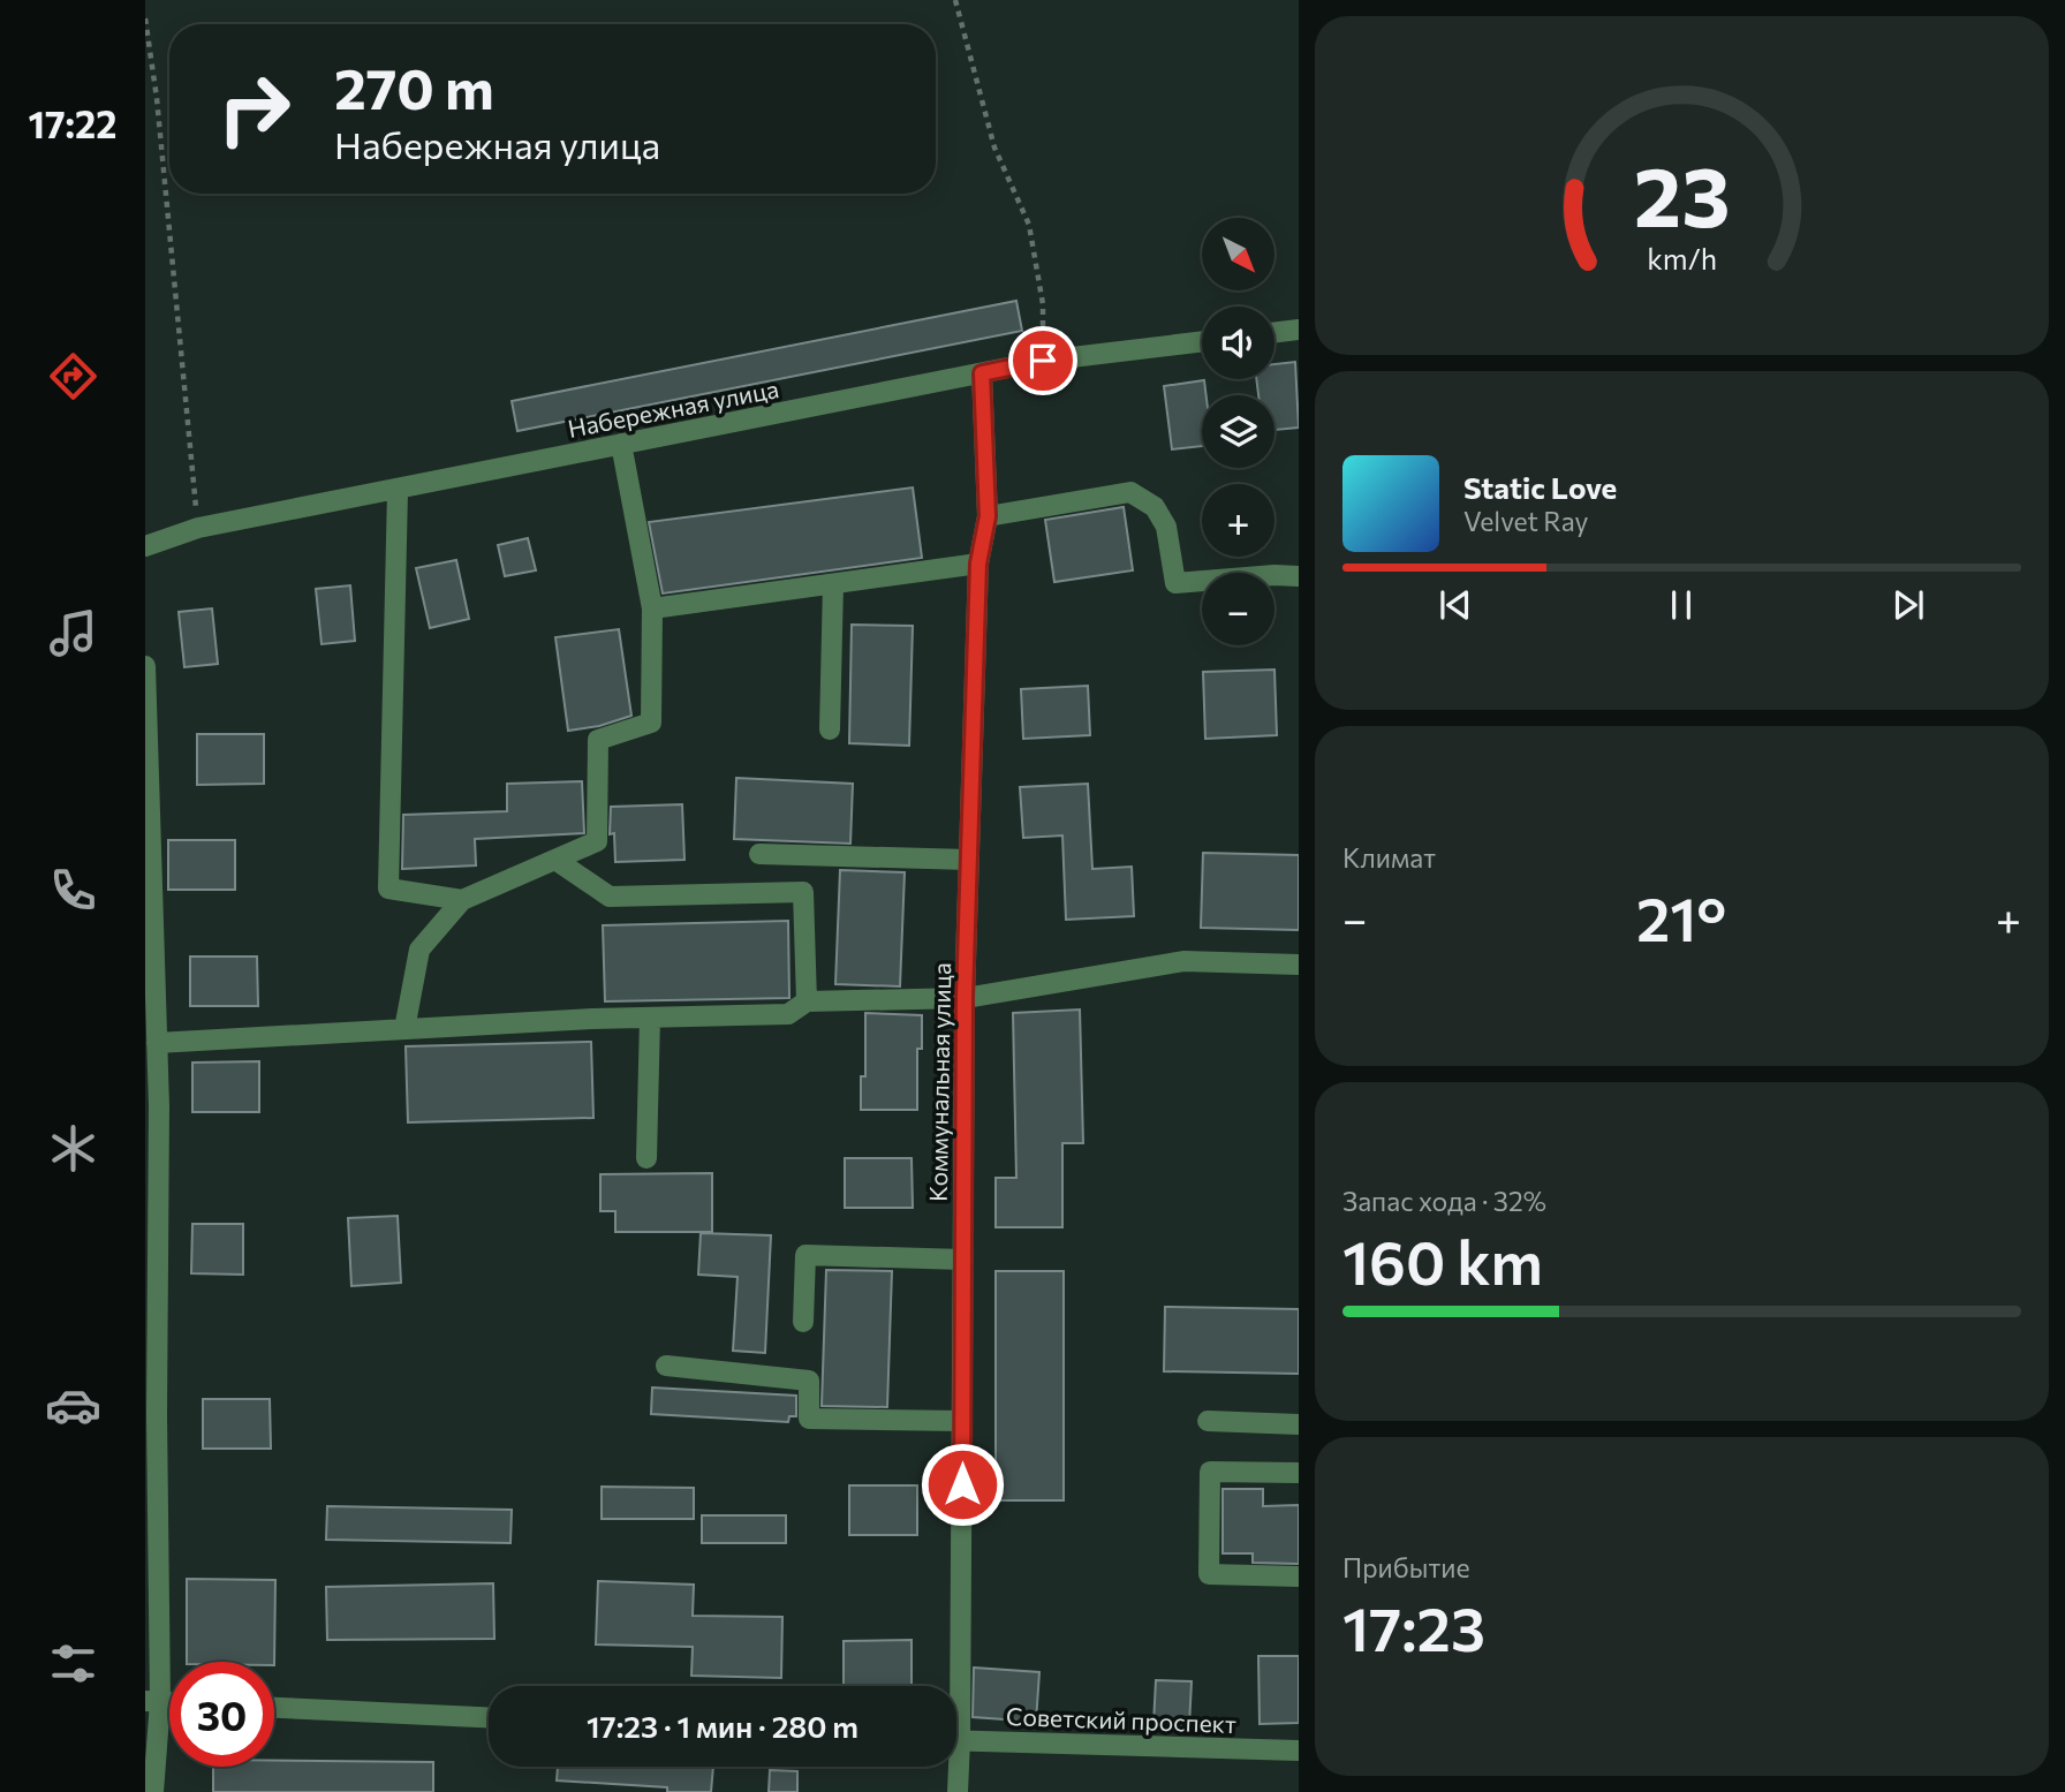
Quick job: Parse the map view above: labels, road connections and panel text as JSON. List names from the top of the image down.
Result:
{
  "streets": {
    "street": ["Набережная улица", "Коммунальная улица", "Советский проспект"]
  },
  "crossings": [
    ["Набережная улица", "Коммунальная улица"]
  ],
  "north": "bottom right",
  "page": {
    "tabs": "17:22",
    "turn": ["270 m", "Набережная улица"],
    "map_buttons": ["+", "−"],
    "song": ["Static Love", "Velvet Ray"],
    "tile": [
      "Климат",
      ["Запас хода · 32%", "160 km"],
      ["Прибытие", "17:23"]
    ],
    "heat": ["−", "21°", "+"],
    "limit": "30",
    "trip": "17:23 · 1 мин · 280 m",
    "gauge": ["23", "km/h"]
  }
}
